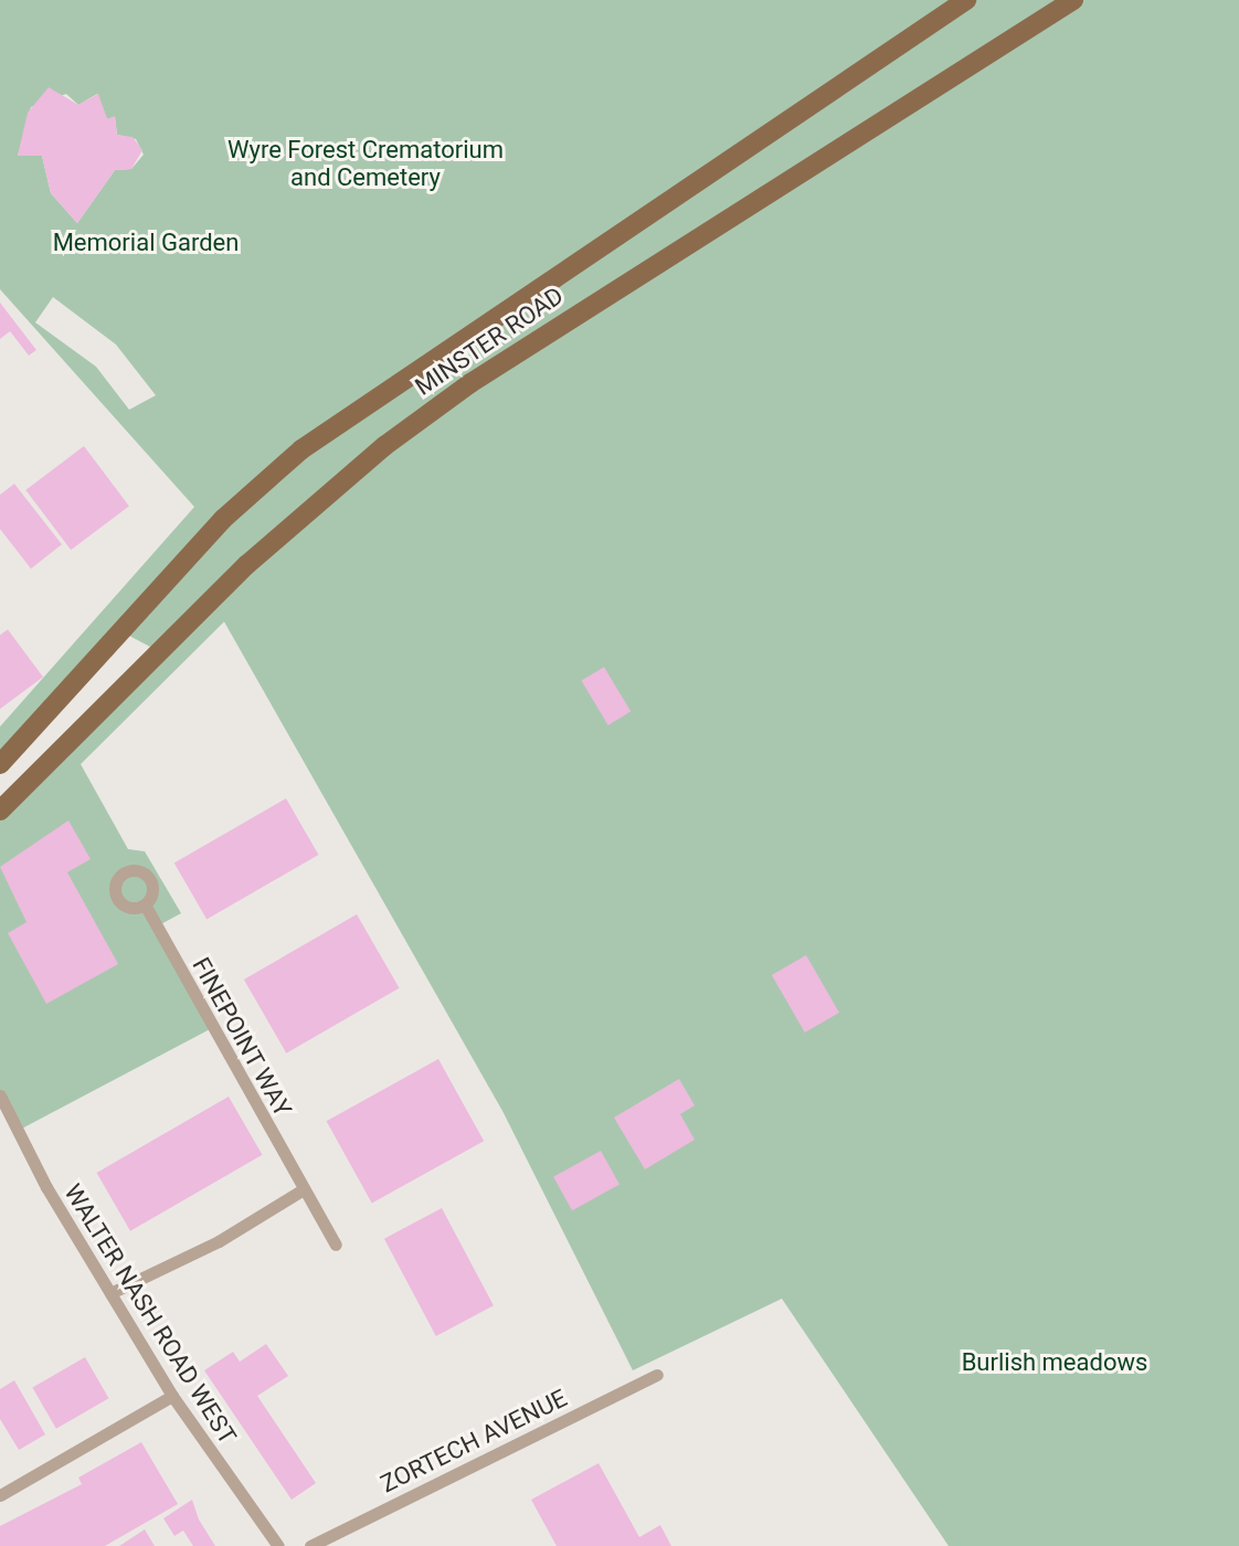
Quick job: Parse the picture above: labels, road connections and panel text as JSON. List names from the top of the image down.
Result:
{
  "streets": {
    "main road": ["MINSTER ROAD"],
    "street": ["FINEPOINT WAY", "WALTER NASH ROAD WEST", "ZORTECH AVENUE"]
  },
  "parks": ["Wyre Forest Crematorium and Cemetery", "Memorial Garden", "Burlish meadows"]
}
